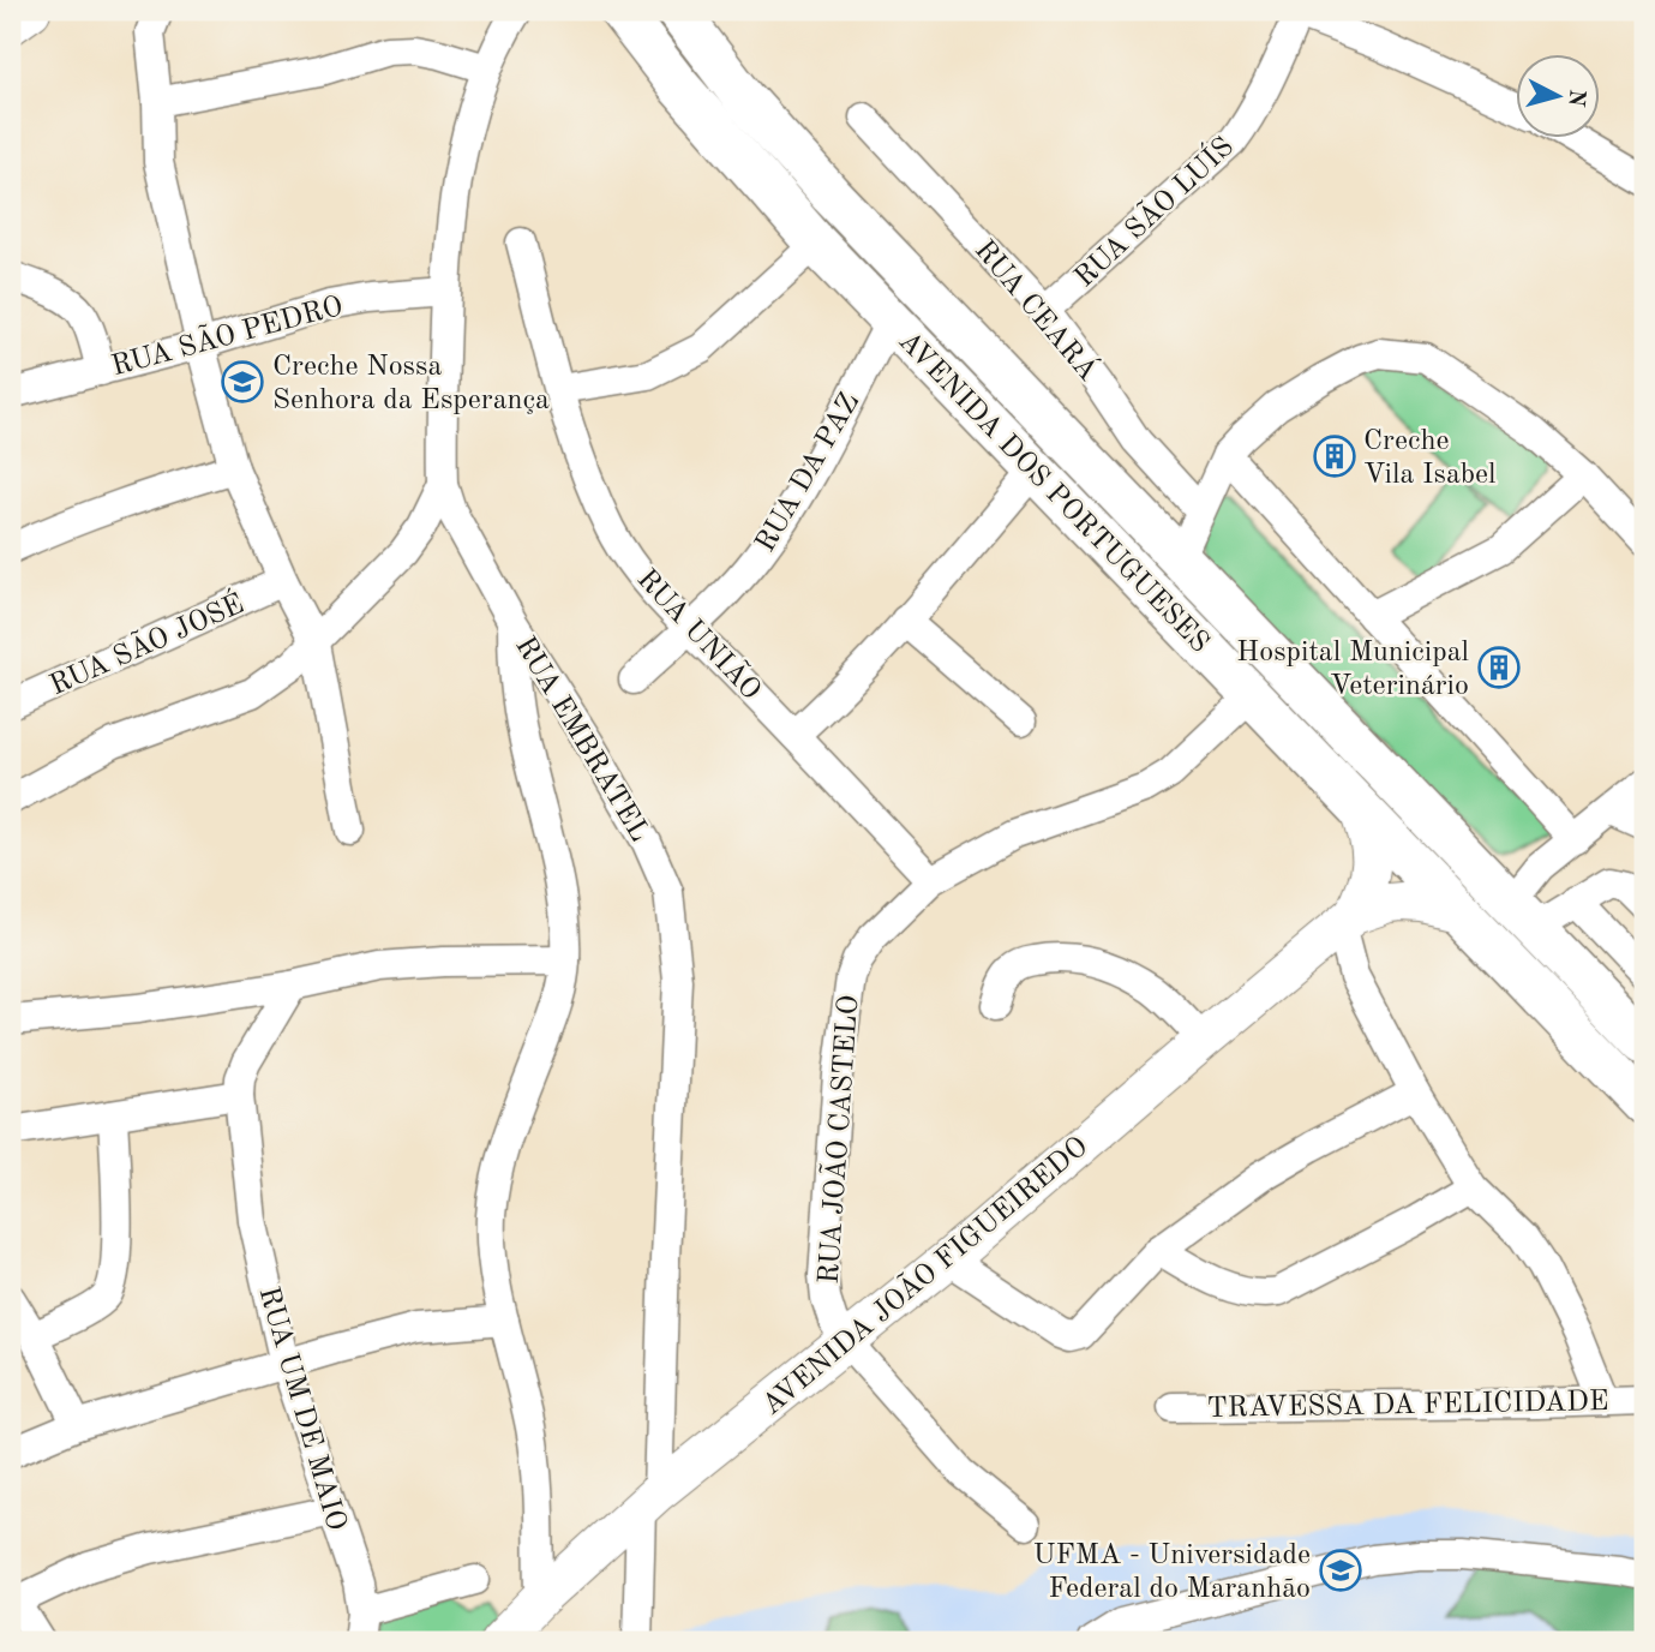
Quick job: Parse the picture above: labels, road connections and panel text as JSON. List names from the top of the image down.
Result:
{
  "streets": {
    "highway": ["AVENIDA DOS PORTUGUESES"],
    "main road": ["AVENIDA JOÃO FIGUEIREDO"],
    "street": [
      "RUA SÃO LUÍS",
      "RUA CEARÁ",
      "RUA SÃO PEDRO",
      "RUA DA PAZ",
      "RUA UNIÃO",
      "RUA SÃO JOSÉ",
      "RUA EMBRATEL",
      "RUA JOÃO CASTELO",
      "TRAVESSA DA FELICIDADE",
      "RUA UM DE MAIO"
    ]
  },
  "crossings": [
    ["RUA SÃO LUÍS", "RUA CEARÁ"],
    ["RUA SÃO PEDRO", "RUA EMBRATEL"],
    ["RUA DA PAZ", "AVENIDA DOS PORTUGUESES"],
    ["RUA DA PAZ", "RUA UNIÃO"],
    ["AVENIDA DOS PORTUGUESES", "RUA JOÃO CASTELO"],
    ["AVENIDA DOS PORTUGUESES", "AVENIDA JOÃO FIGUEIREDO"],
    ["RUA UNIÃO", "RUA JOÃO CASTELO"],
    ["RUA EMBRATEL", "AVENIDA JOÃO FIGUEIREDO"],
    ["RUA JOÃO CASTELO", "AVENIDA JOÃO FIGUEIREDO"]
  ],
  "places": {
    "school or university": ["Creche Nossa Senhora da Esperança", "UFMA - Universidade Federal do Maranhão"],
    "building": ["Creche Vila Isabel", "Hospital Municipal Veterinário"]
  },
  "north": "right"
}
